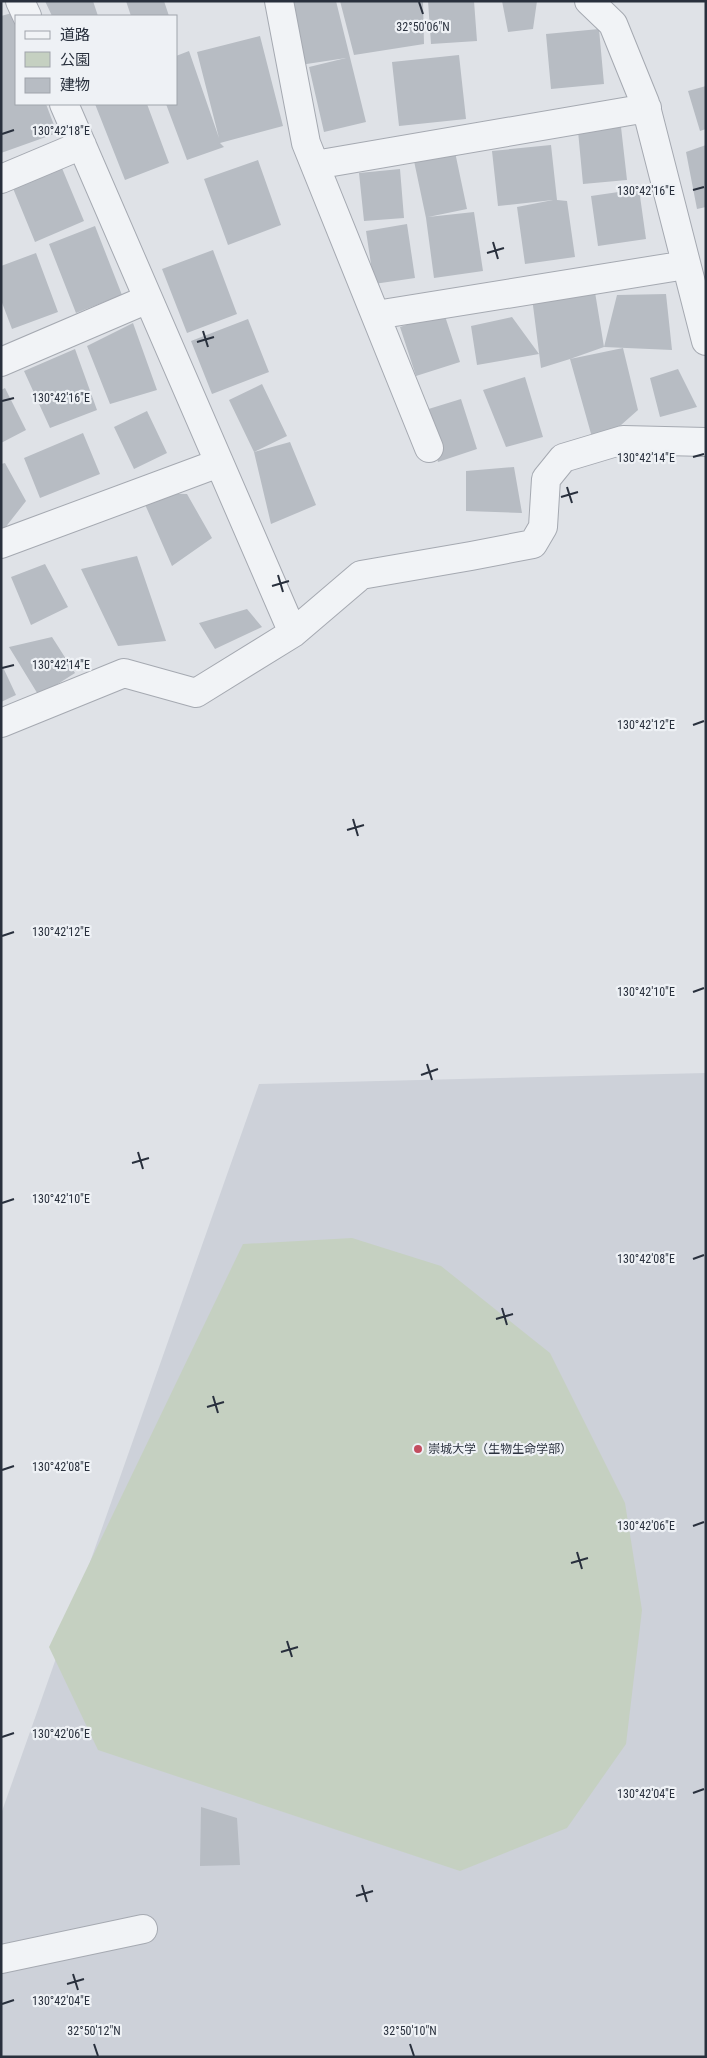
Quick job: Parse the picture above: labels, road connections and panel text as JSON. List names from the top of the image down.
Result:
{
  "places": ["崇城大学（生物生命学部）"],
  "legend": ["道路", "公園", "建物"],
  "coordinates": [
    "32°50'06\"N",
    "130°42'18\"E",
    "130°42'16\"E",
    "130°42'14\"E",
    "130°42'12\"E",
    "130°42'10\"E",
    "130°42'08\"E",
    "130°42'06\"E",
    "130°42'04\"E",
    "32°50'12\"N",
    "32°50'10\"N"
  ]
}
